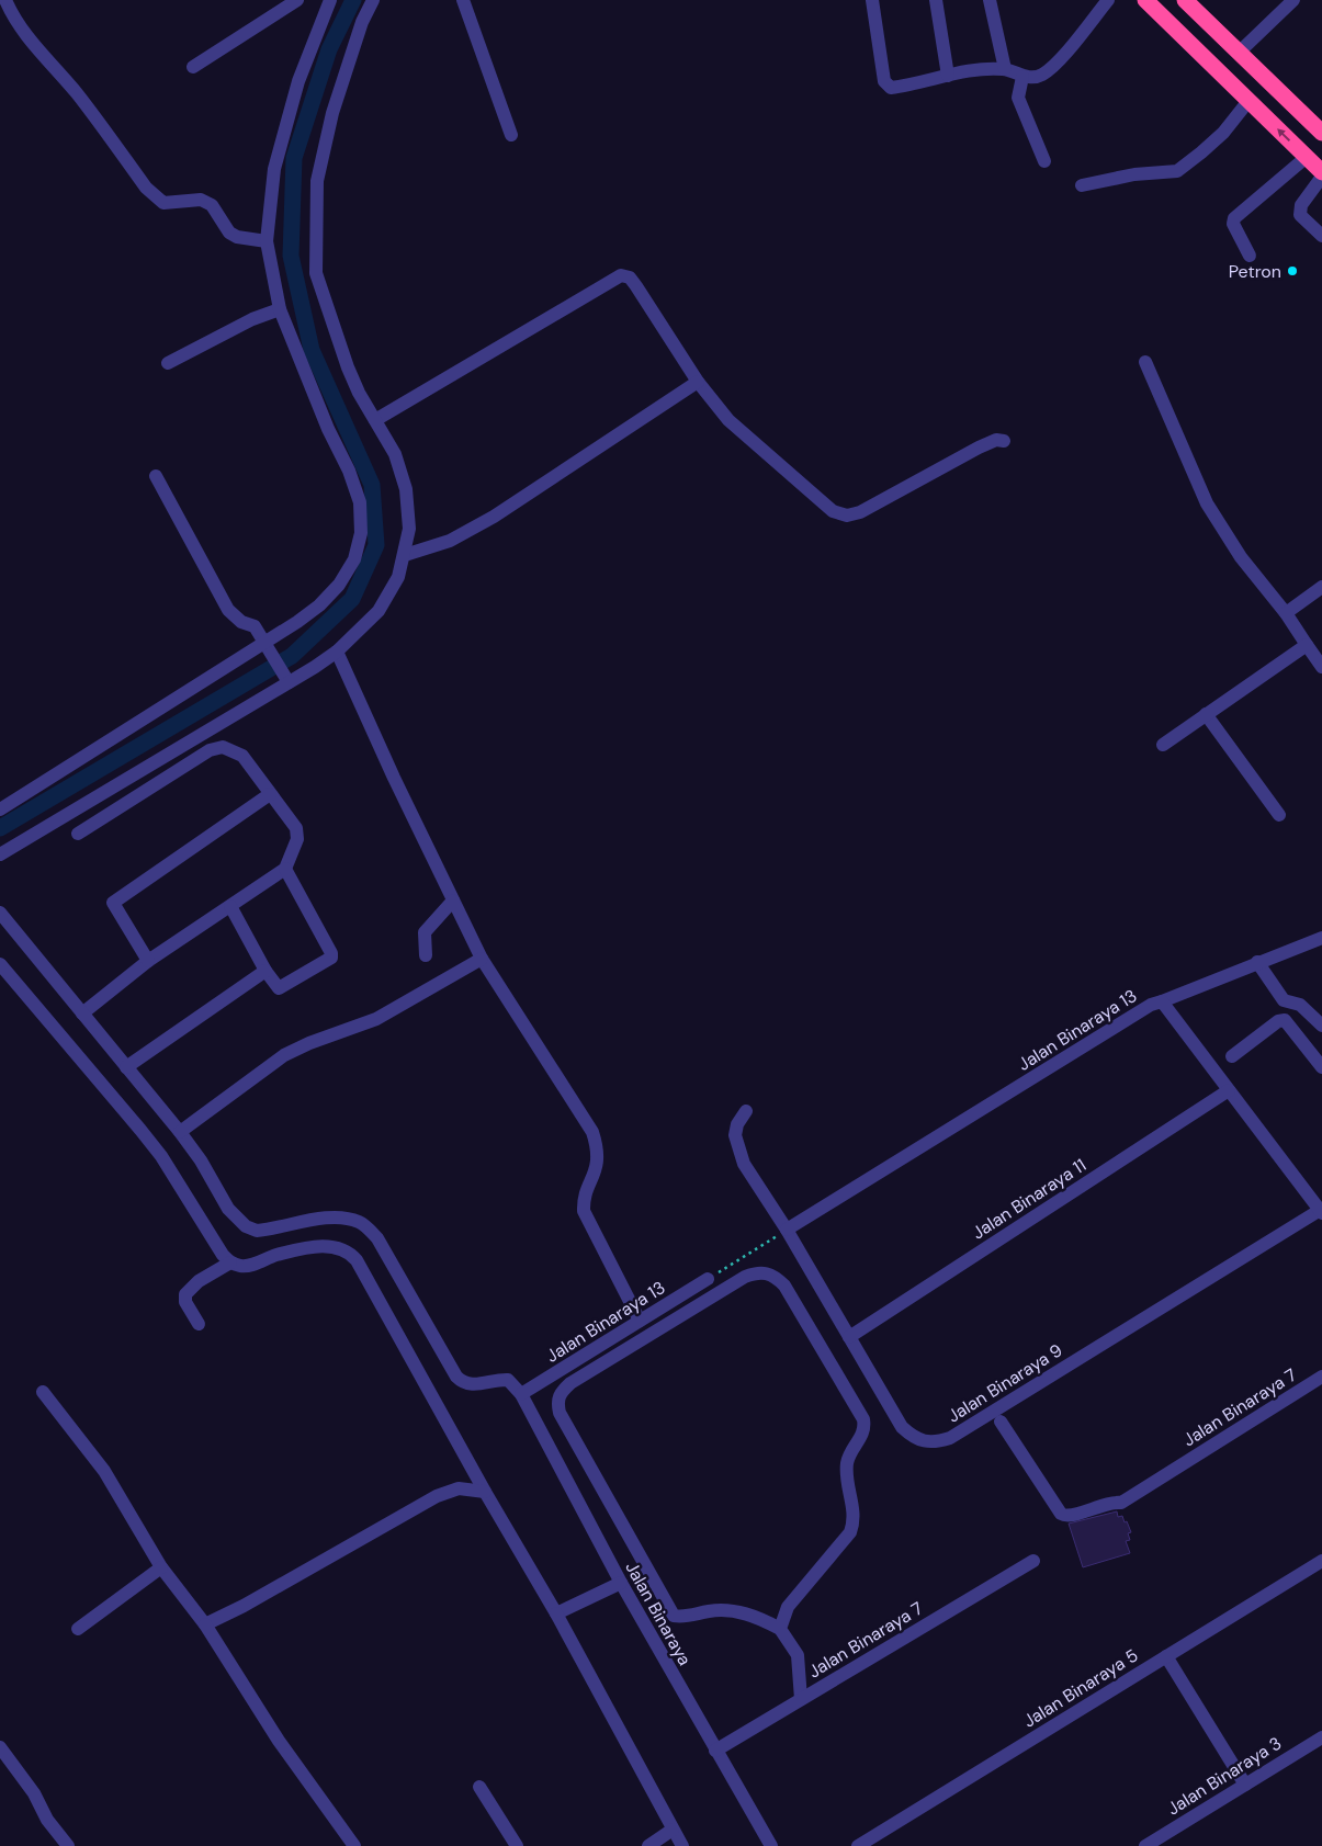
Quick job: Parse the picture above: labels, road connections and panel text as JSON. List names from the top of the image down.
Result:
{
  "streets": {
    "street": [
      "Jalan Binaraya 13",
      "Jalan Binaraya 11",
      "Jalan Binaraya 9",
      "Jalan Binaraya 7",
      "Jalan Binaraya",
      "Jalan Binaraya 5",
      "Jalan Binaraya 3"
    ]
  },
  "crossings": [
    ["Jalan Binaraya 13", "Jalan Binaraya 11"],
    ["Jalan Binaraya 13", "Jalan Binaraya 9"],
    ["Jalan Binaraya 13", "Jalan Binaraya"],
    ["Jalan Binaraya 11", "Jalan Binaraya 9"],
    ["Jalan Binaraya 7", "Jalan Binaraya"]
  ],
  "places": ["Petron"]
}
